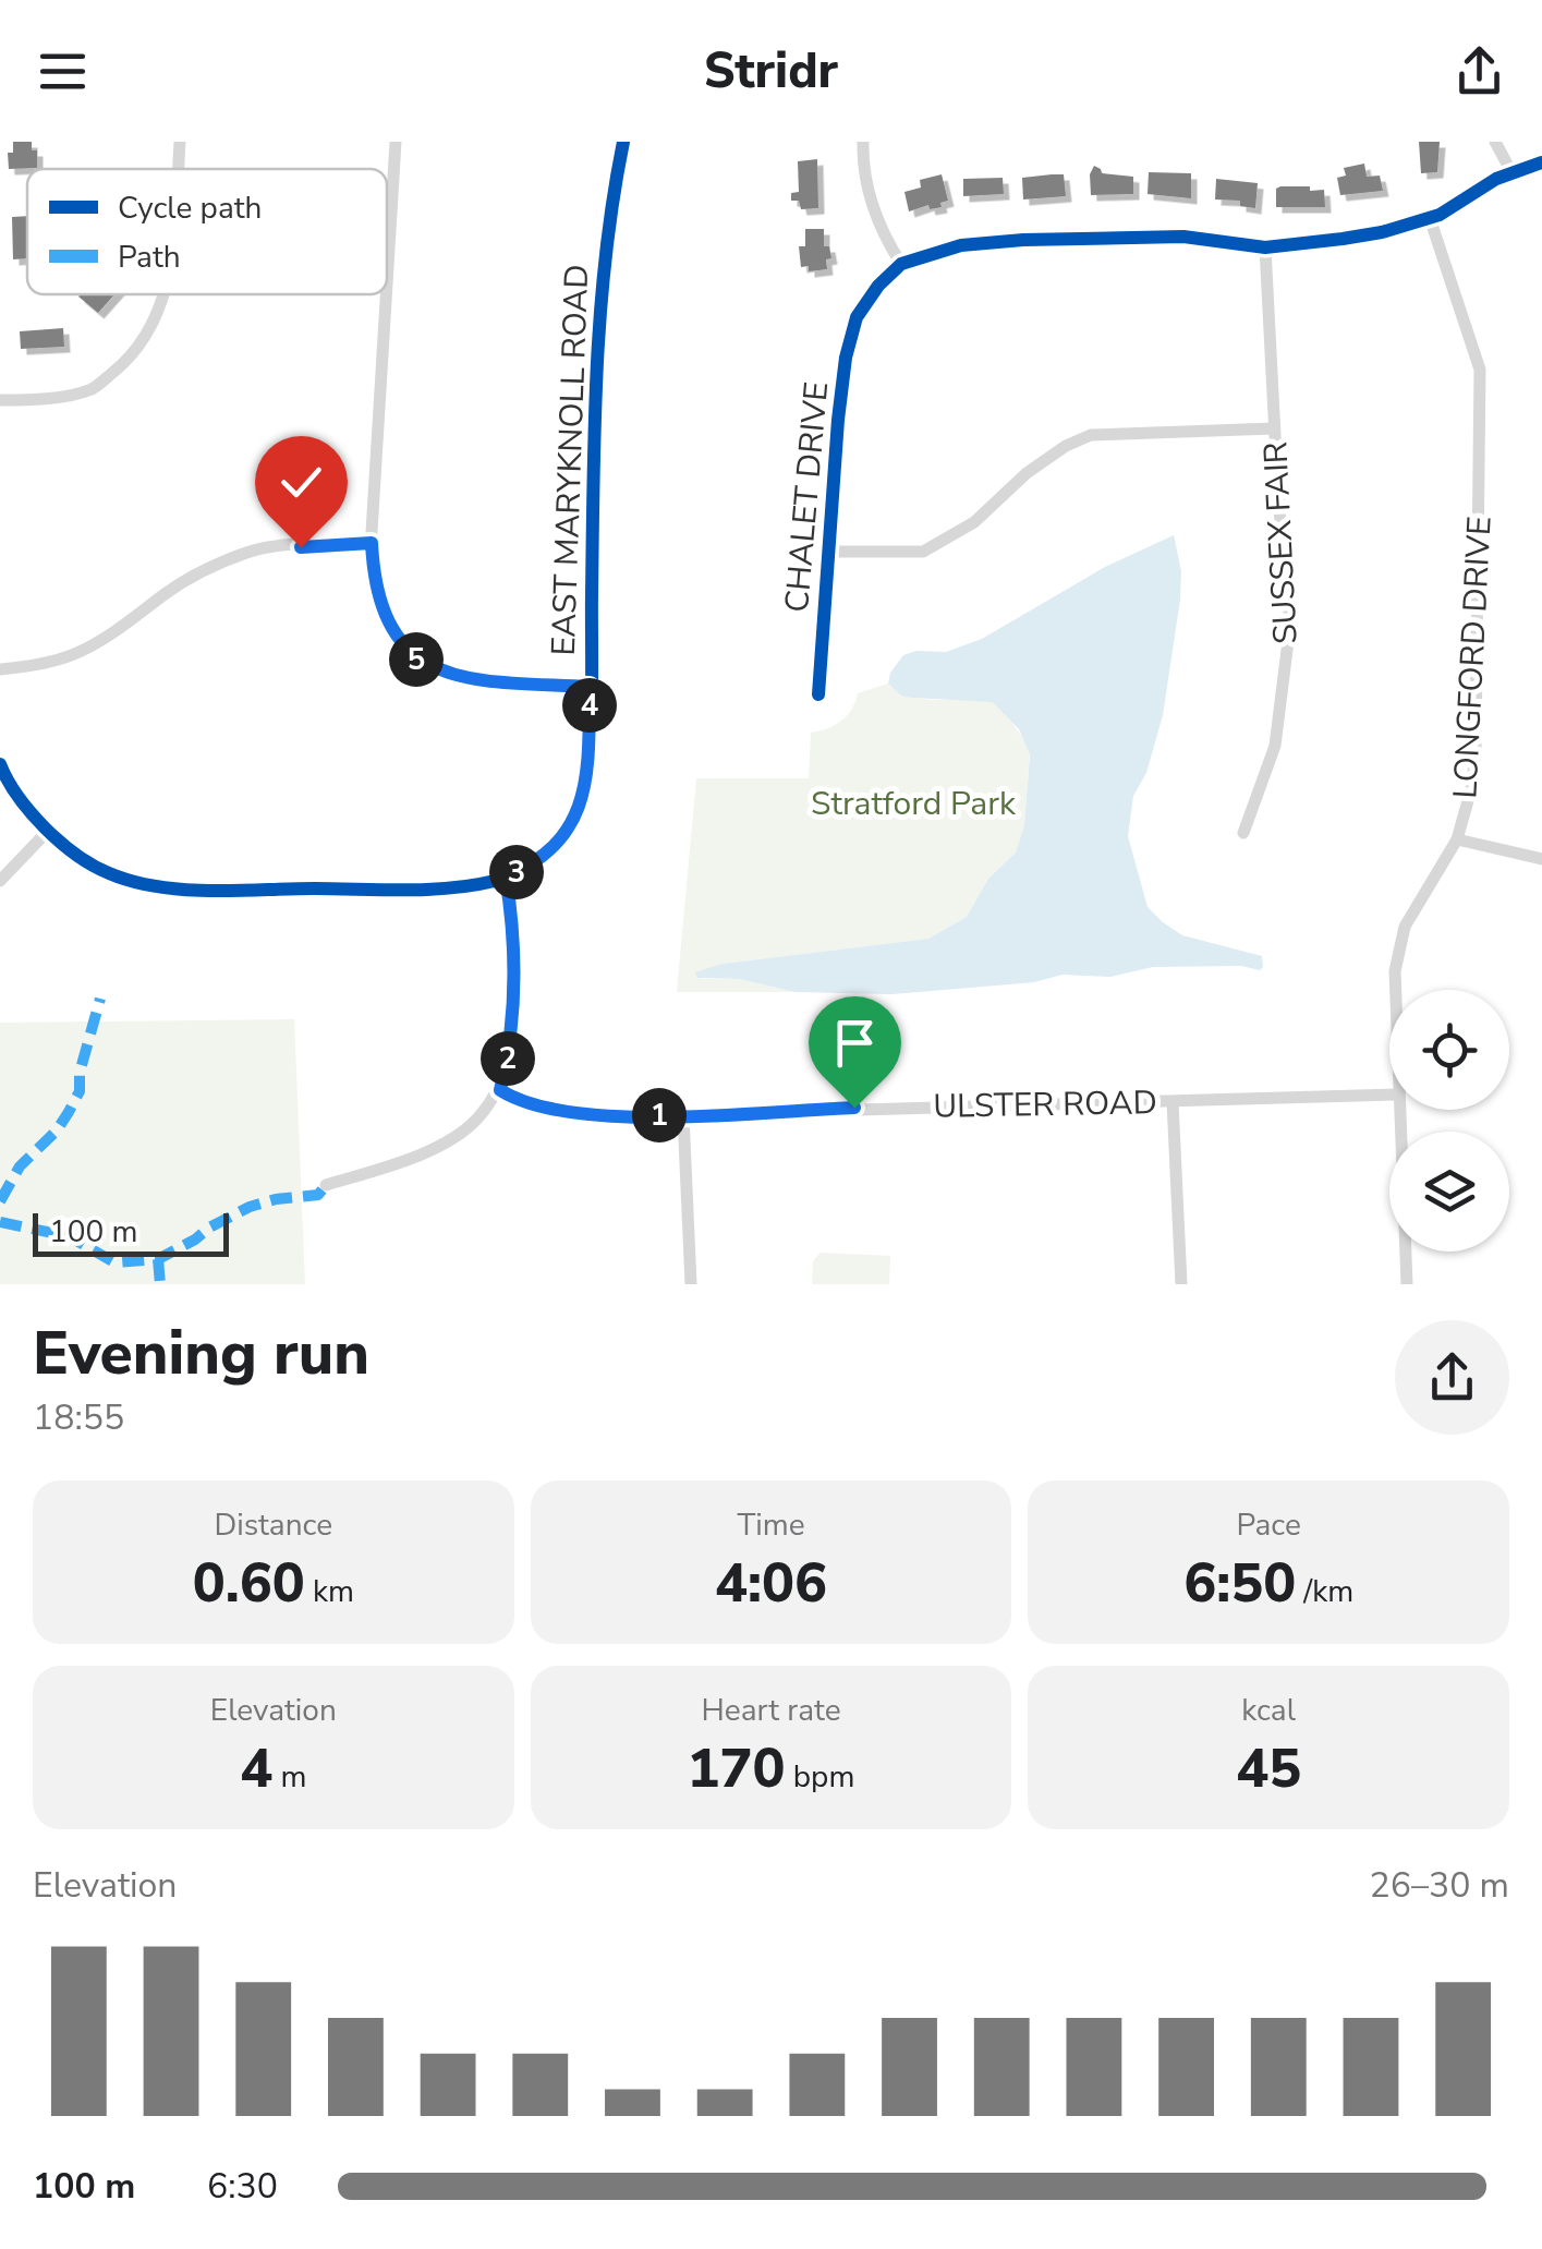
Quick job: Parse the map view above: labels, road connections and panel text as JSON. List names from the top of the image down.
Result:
{
  "streets": {
    "street": [
      "EAST MARYKNOLL ROAD",
      "CHALET DRIVE",
      "SUSSEX FAIR",
      "LONGFORD DRIVE",
      "ULSTER ROAD"
    ]
  },
  "parks": ["Stratford Park"],
  "legend": ["Cycle path", "Path"],
  "scale_bar": "100 m",
  "page": {
    "header": "Stridr",
    "pins": [
      "5",
      "4",
      "3",
      "2",
      "1"
    ],
    "scale": "100 m",
    "heading": ["Evening run", "18:55"],
    "stats": [
      ["Distance", "0.60 km"],
      ["Time", "4:06"],
      ["Pace", "6:50 /km"],
      ["Elevation", "4 m"],
      ["Heart rate", "170 bpm"],
      ["kcal", "45"]
    ],
    "chart": ["Elevation", "26–30 m"],
    "list": [
      {
        "name": "100 m",
        "note": "6:30"
      }
    ]
  }
}
